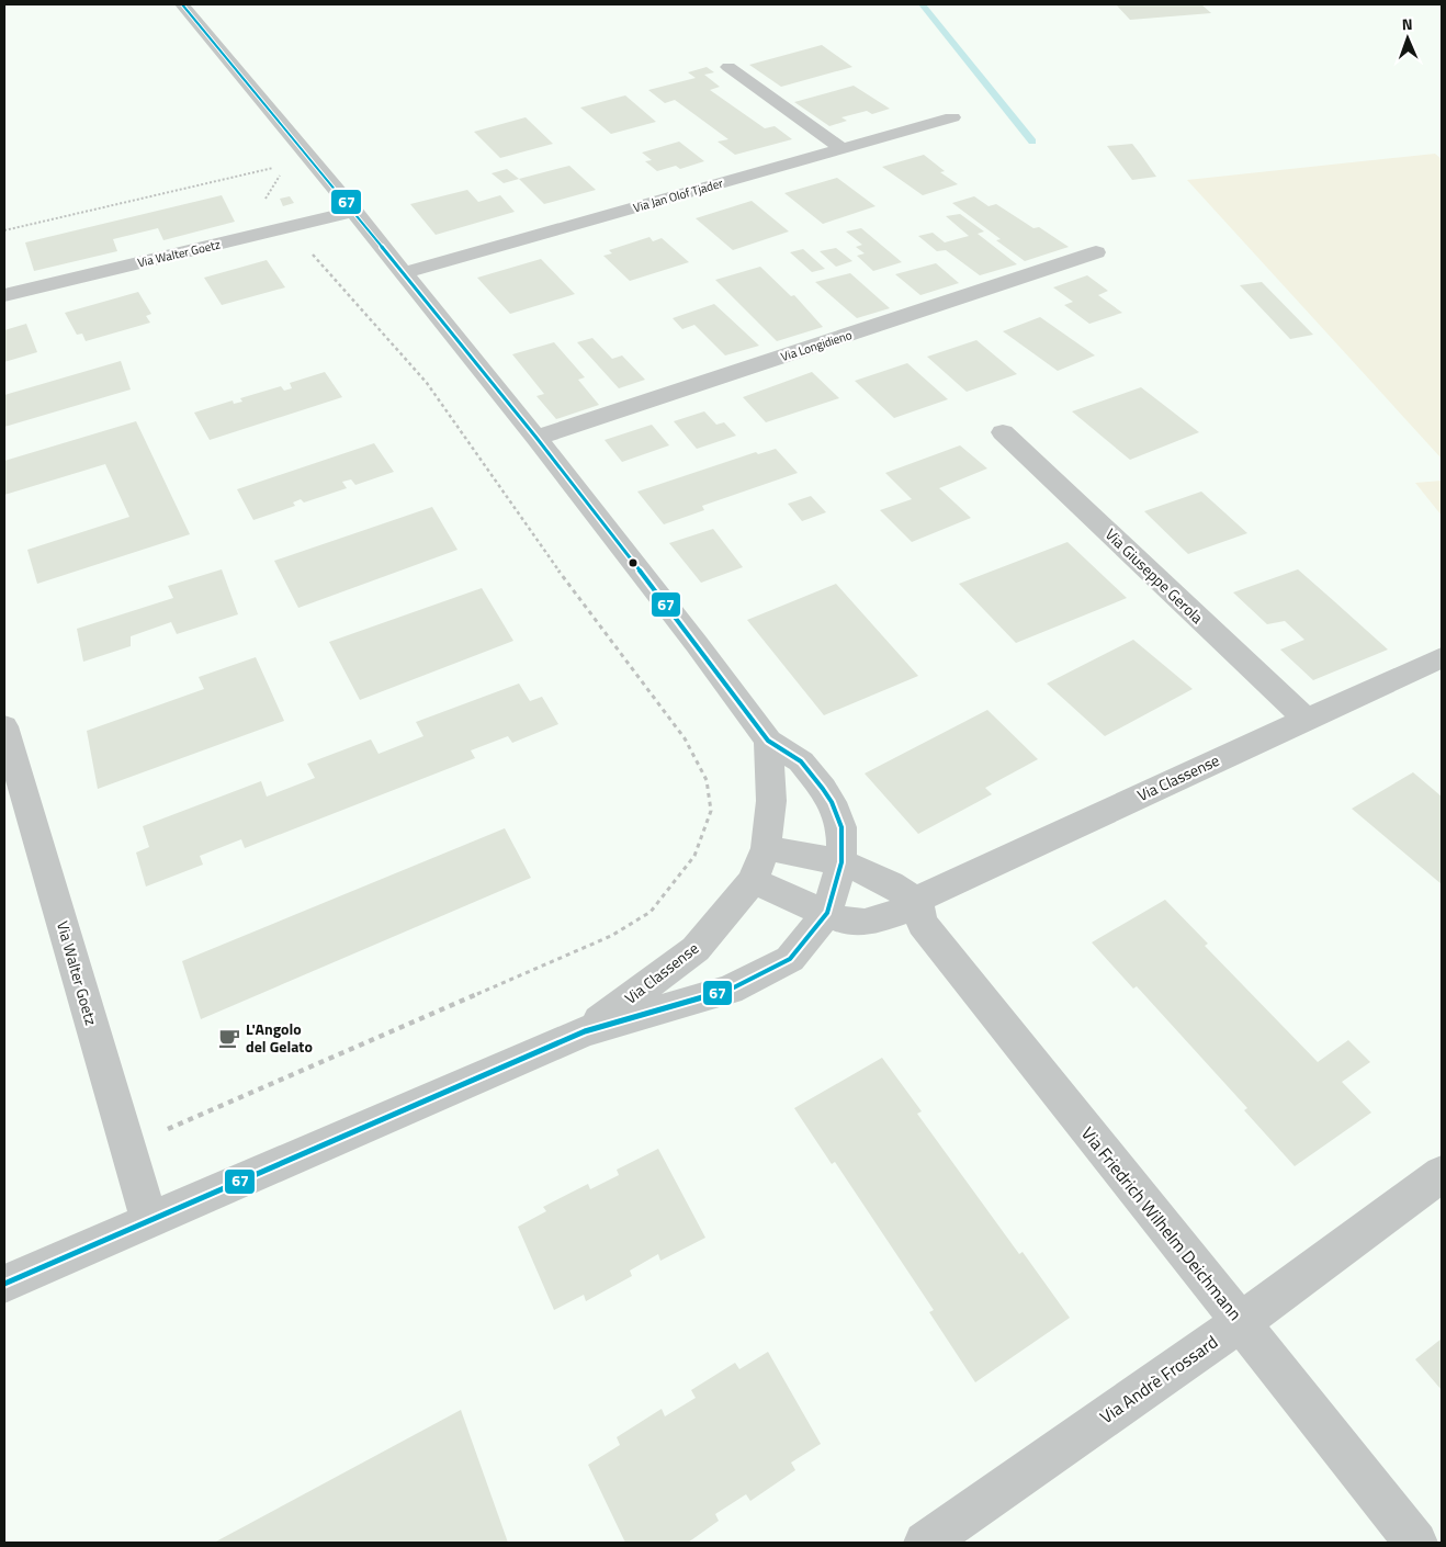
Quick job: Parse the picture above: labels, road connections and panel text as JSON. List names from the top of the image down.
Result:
{
  "streets": {
    "street": [
      "Via Jan Olof Tjader",
      "Via Walter Goetz",
      "Via Longidieno",
      "Via Giuseppe Gerola",
      "Via Classense",
      "Via Friedrich Wilhelm Deichmann",
      "Via Andrè Frossard"
    ]
  },
  "crossings": [
    ["Via Walter Goetz", "Via Classense"],
    ["Via Giuseppe Gerola", "Via Classense"],
    ["Via Classense", "Via Friedrich Wilhelm Deichmann"],
    ["Via Friedrich Wilhelm Deichmann", "Via Andrè Frossard"]
  ],
  "places": {
    "cafe": ["L'Angolo del Gelato"]
  },
  "lines": ["transit line 67"],
  "north": "top"
}
